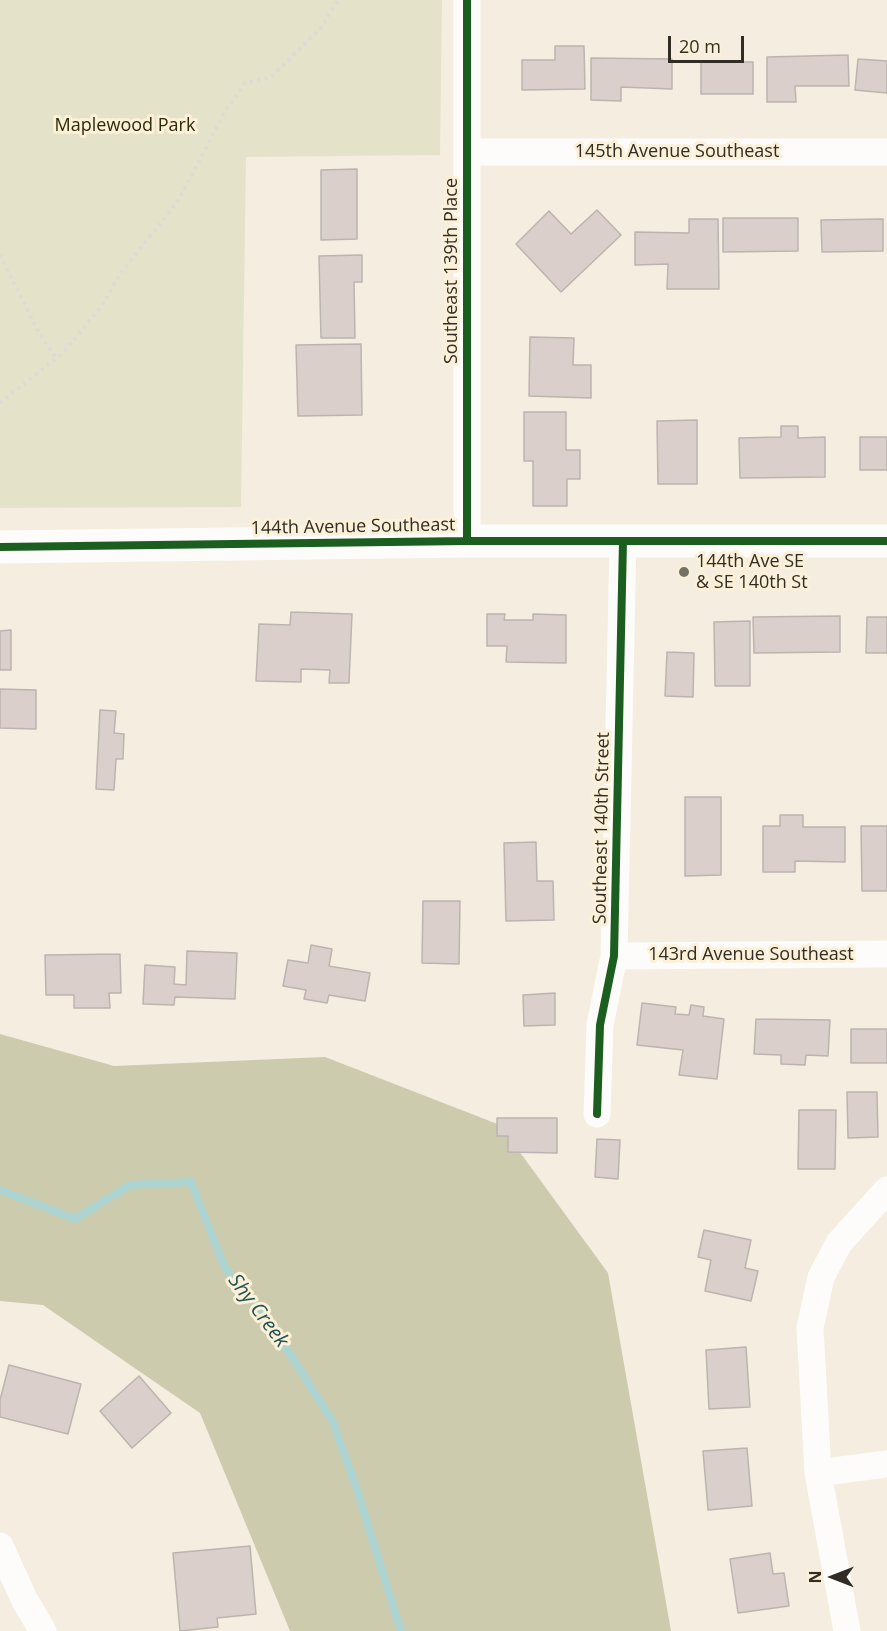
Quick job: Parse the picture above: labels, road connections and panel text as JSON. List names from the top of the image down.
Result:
{
  "streets": {
    "street": [
      "145th Avenue Southeast",
      "Southeast 139th Place",
      "144th Avenue Southeast",
      "Southeast 140th Street",
      "143rd Avenue Southeast"
    ]
  },
  "crossings": [
    ["145th Avenue Southeast", "Southeast 139th Place"],
    ["Southeast 139th Place", "144th Avenue Southeast"],
    ["144th Avenue Southeast", "Southeast 140th Street"],
    ["Southeast 140th Street", "143rd Avenue Southeast"]
  ],
  "water": ["Shy Creek"],
  "parks": ["Maplewood Park"],
  "places": ["144th Ave SE & SE 140th St"],
  "scale_bar": "20 m",
  "north": "left"
}
